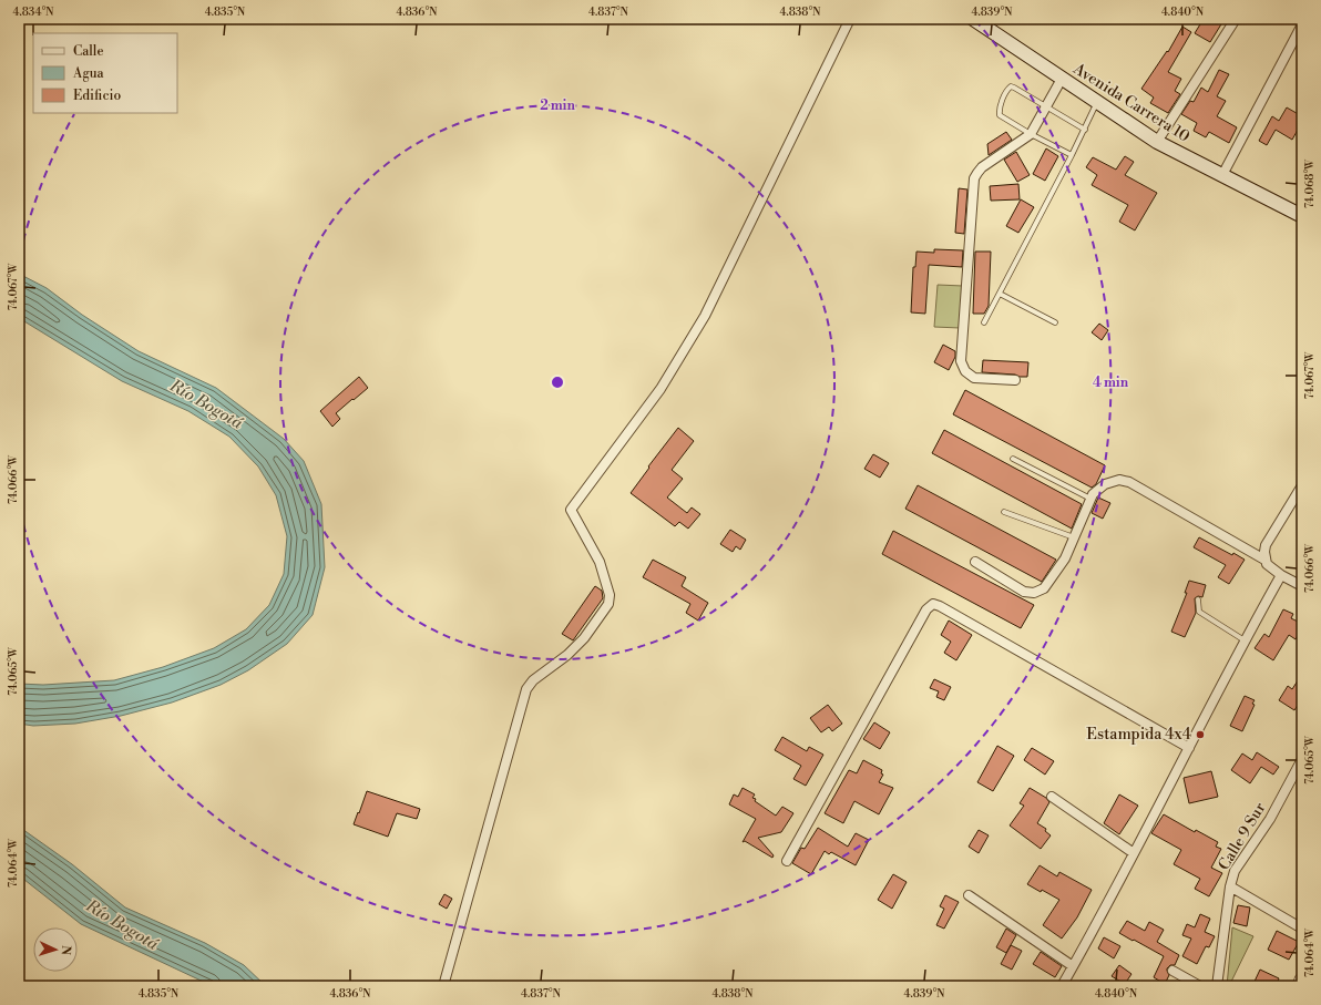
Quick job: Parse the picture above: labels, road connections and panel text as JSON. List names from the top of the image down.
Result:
{
  "streets": {
    "street": ["Avenida Carrera 10", "Calle 9 Sur"]
  },
  "water": ["Río Bogotá"],
  "places": ["Estampida 4x4"],
  "legend": ["Calle", "Agua", "Edificio"],
  "north": "right",
  "coordinates": [
    "4.834°N",
    "4.835°N",
    "4.836°N",
    "4.837°N",
    "4.838°N",
    "4.839°N",
    "4.840°N",
    "74.068°W",
    "74.067°W",
    "74.066°W",
    "74.065°W",
    "74.064°W"
  ],
  "rings": ["2 min", "4 min"]
}
